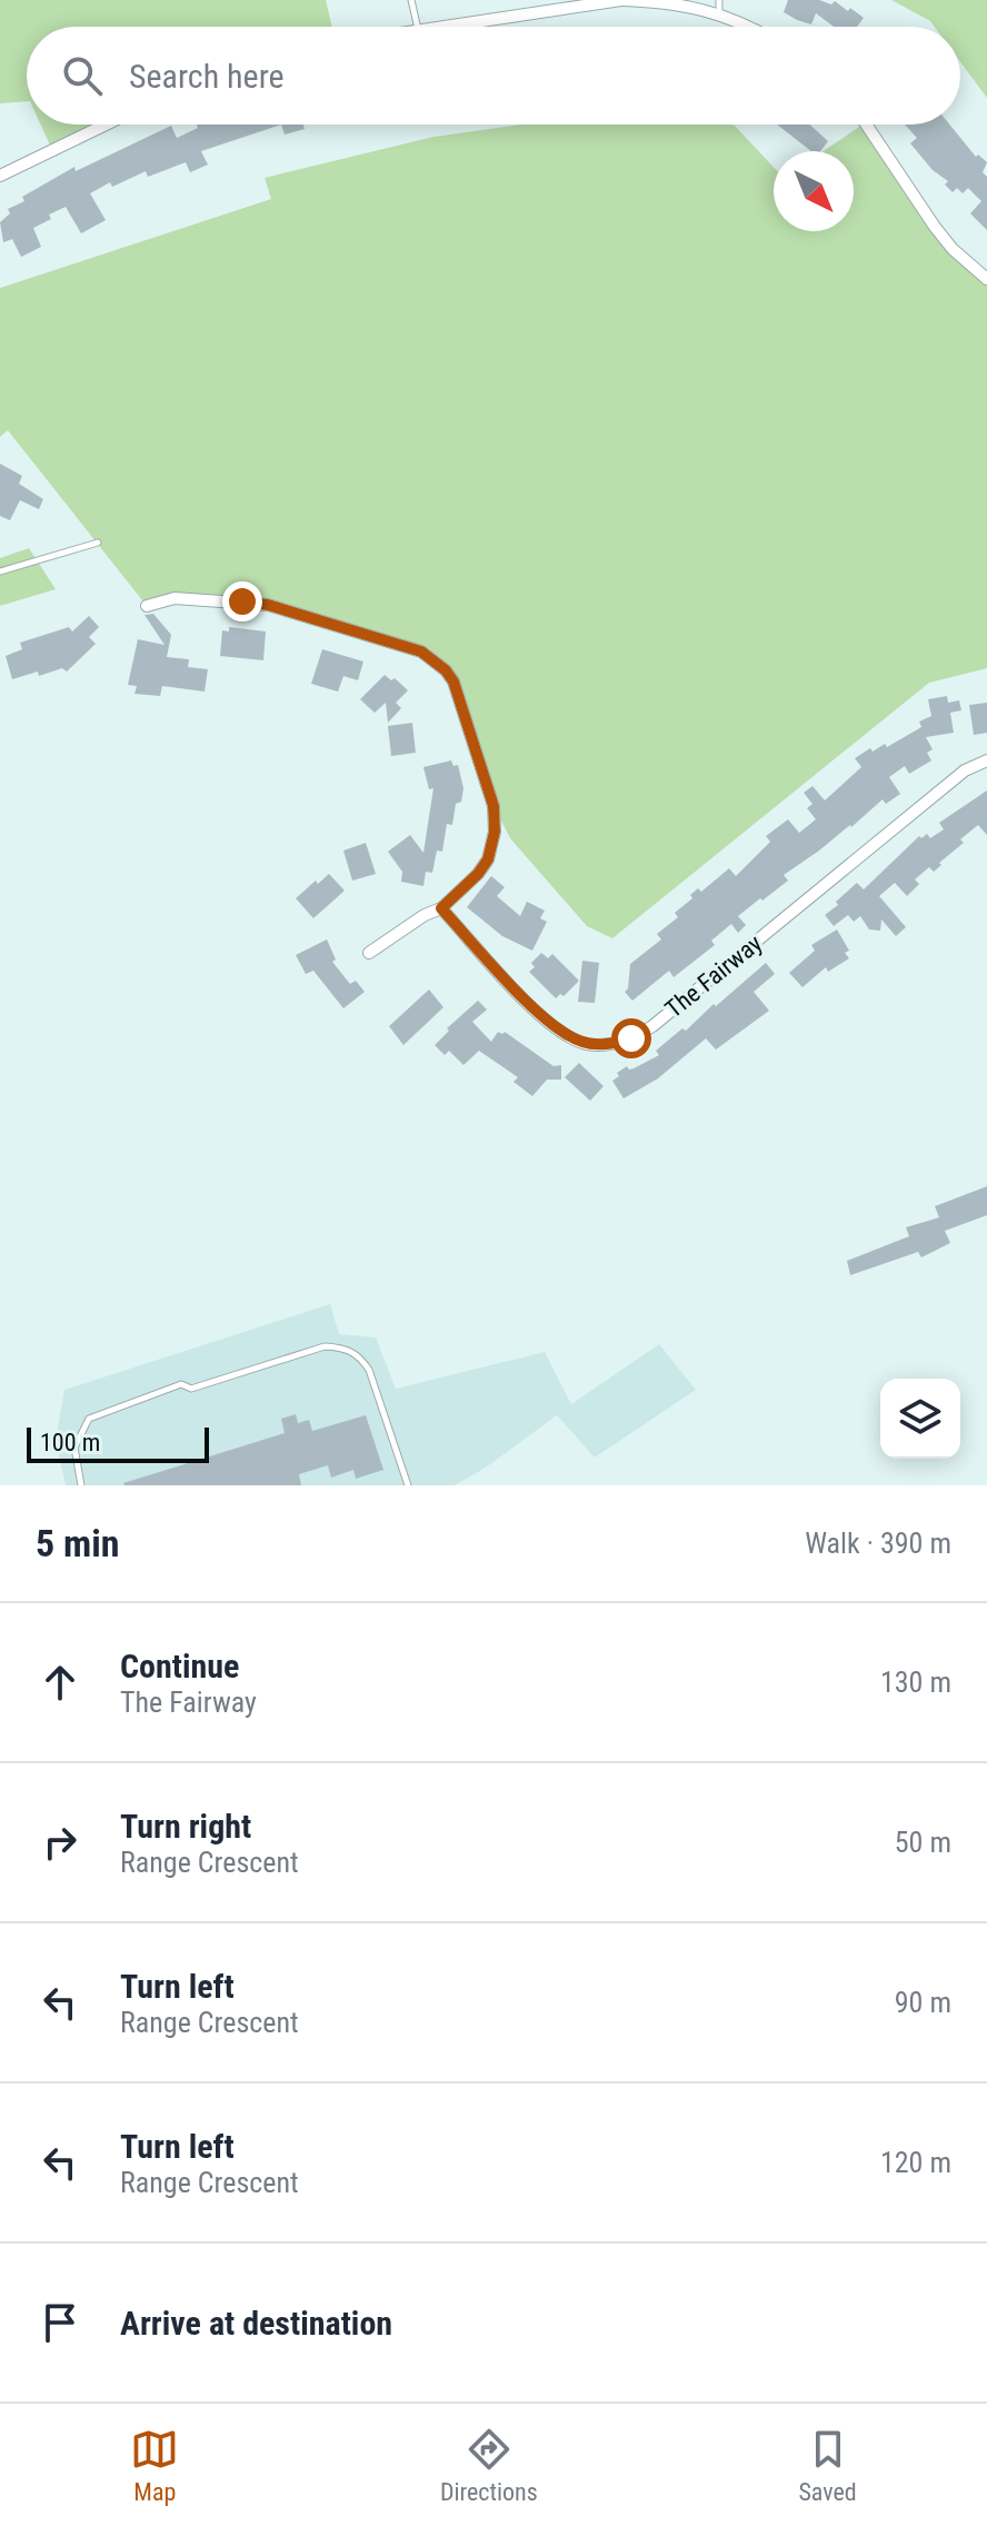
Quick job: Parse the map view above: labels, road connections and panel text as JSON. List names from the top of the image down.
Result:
{
  "streets": {
    "street": ["The Fairway"]
  },
  "scale_bar": "100 m",
  "north": "bottom right",
  "page": {
    "search": "Search here",
    "scale": "100 m",
    "heading": ["5 min", "Walk · 390 m"],
    "list": [
      ["Continue", "The Fairway", "130 m"],
      ["Turn right", "Range Crescent", "50 m"],
      ["Turn left", "Range Crescent", "90 m"],
      ["Turn left", "Range Crescent", "120 m"],
      "Arrive at destination"
    ],
    "nav": ["Map", "Directions", "Saved"]
  }
}
